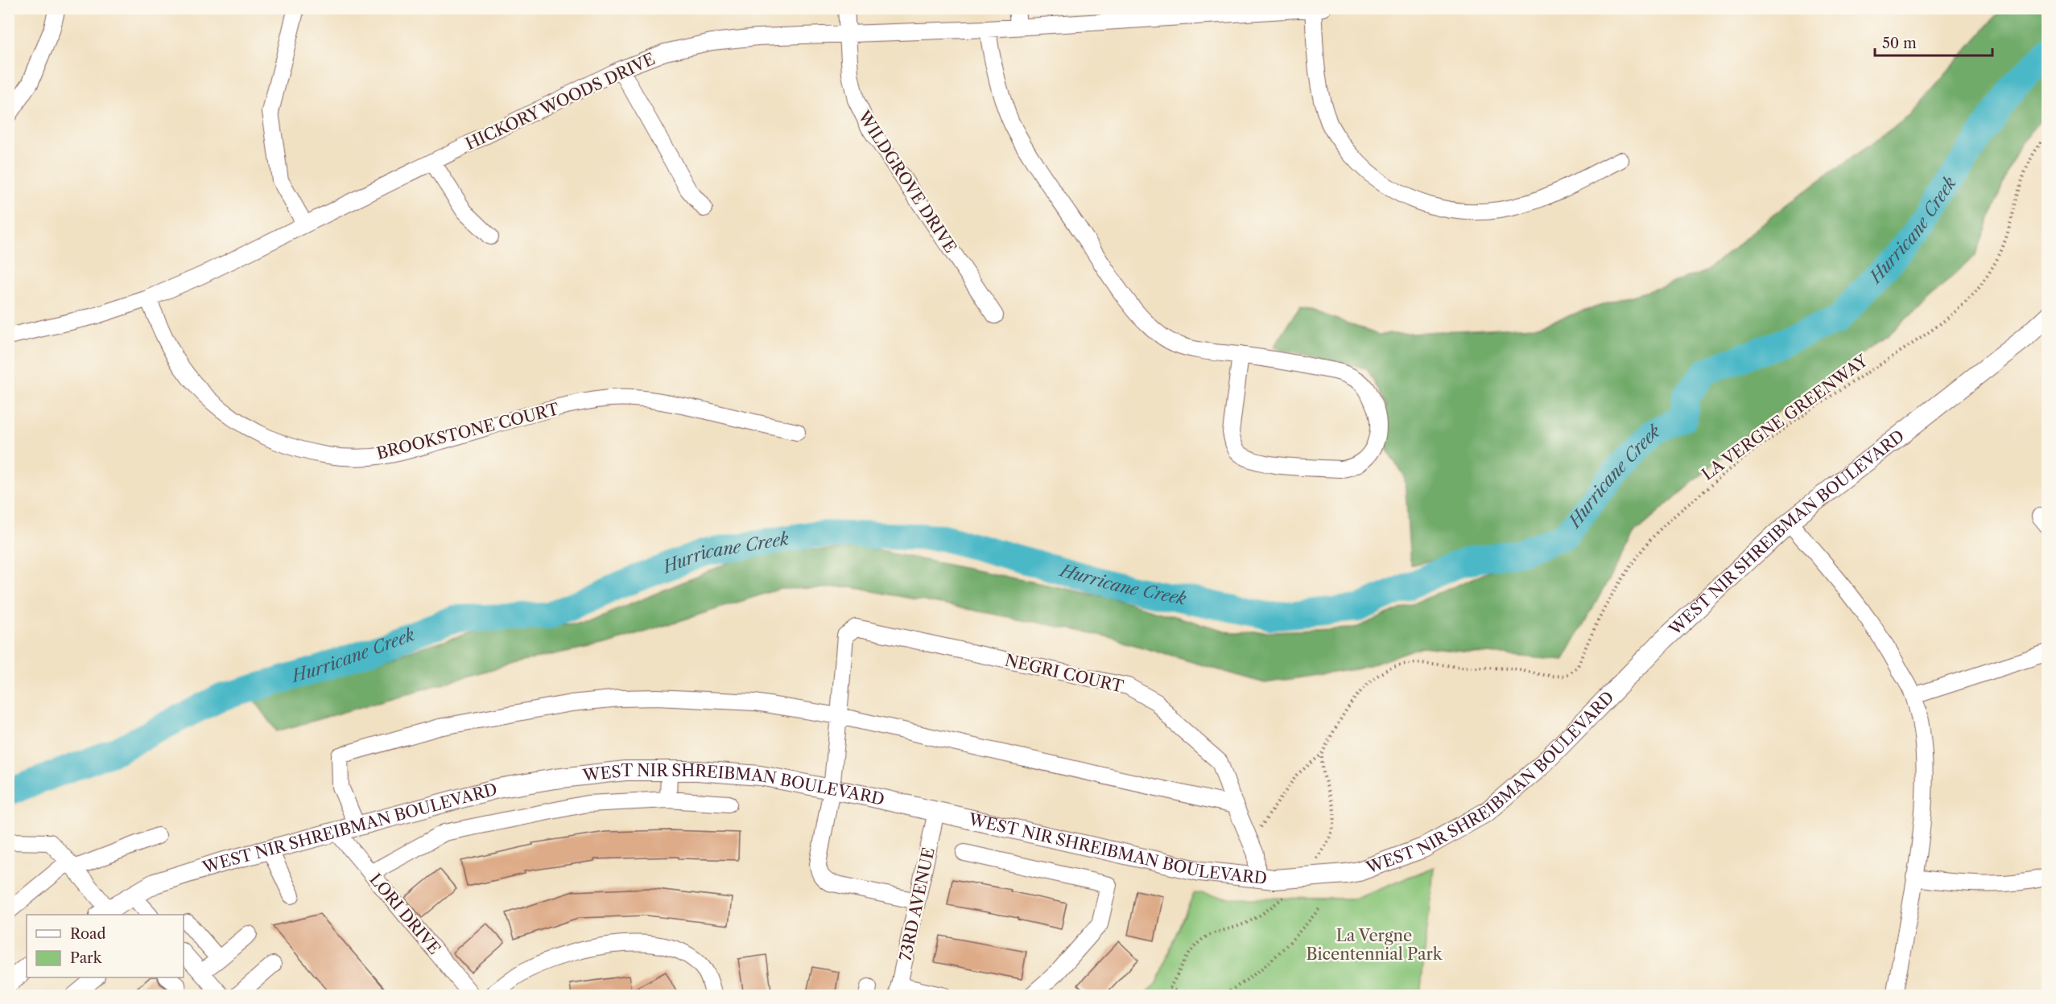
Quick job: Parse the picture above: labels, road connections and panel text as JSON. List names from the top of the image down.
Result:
{
  "streets": {
    "main road": ["WEST NIR SHREIBMAN BOULEVARD"],
    "street": [
      "HICKORY WOODS DRIVE",
      "WILDGROVE DRIVE",
      "BROOKSTONE COURT",
      "NEGRI COURT",
      "73RD AVENUE",
      "LORI DRIVE"
    ],
    "path": ["LA VERGNE GREENWAY"]
  },
  "crossings": [
    ["HICKORY WOODS DRIVE", "WILDGROVE DRIVE"],
    ["HICKORY WOODS DRIVE", "BROOKSTONE COURT"],
    ["WEST NIR SHREIBMAN BOULEVARD", "NEGRI COURT"],
    ["WEST NIR SHREIBMAN BOULEVARD", "73RD AVENUE"],
    ["WEST NIR SHREIBMAN BOULEVARD", "LORI DRIVE"],
    ["NEGRI COURT", "73RD AVENUE"]
  ],
  "water": ["Hurricane Creek"],
  "parks": ["La Vergne Bicentennial Park"],
  "legend": ["Road", "Park"],
  "scale_bar": "50 m"
}
